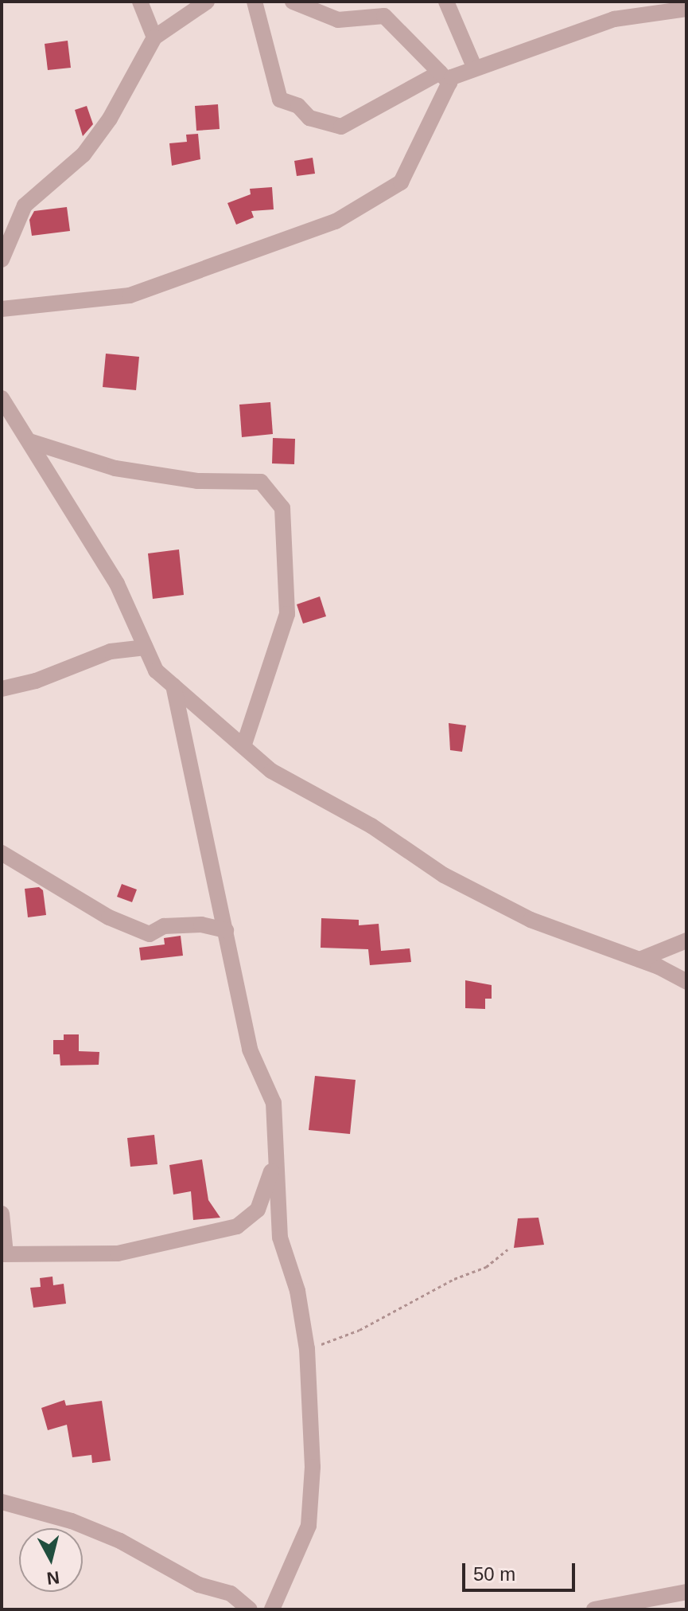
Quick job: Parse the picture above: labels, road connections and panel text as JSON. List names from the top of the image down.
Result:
{
  "scale_bar": "50 m",
  "north": "bottom"
}
